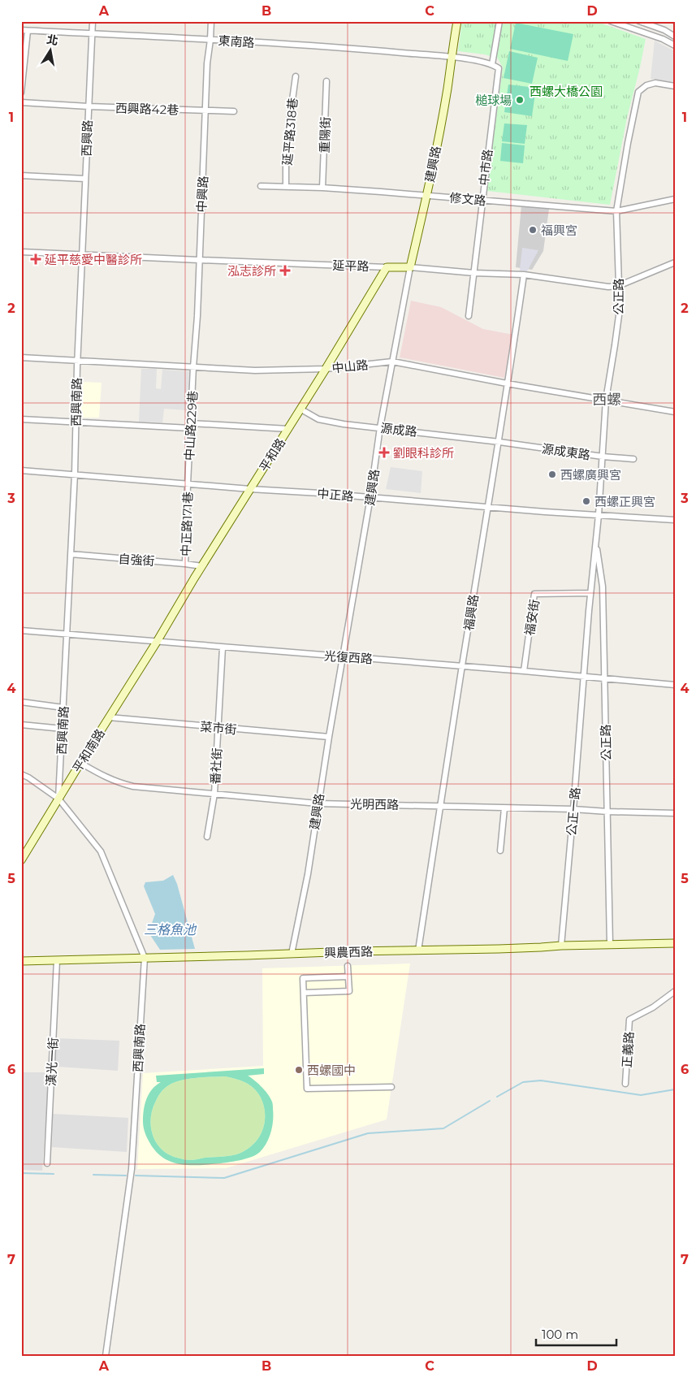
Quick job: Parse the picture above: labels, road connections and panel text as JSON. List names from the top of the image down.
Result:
{
  "streets": {
    "main road": [
      "建興路",
      "延平路",
      "平和路",
      "平和南路",
      "興農西路"
    ],
    "street": [
      "東南路",
      "西興路42巷",
      "延平路318巷",
      "重陽街",
      "西興路",
      "中市路",
      "中興路",
      "修文路",
      "公正路",
      "中山路",
      "西興南路",
      "中山路229巷",
      "源成路",
      "源成東路",
      "中正路",
      "中正路171巷",
      "自強街",
      "福興路",
      "福安街",
      "光復西路",
      "菜市街",
      "番社街",
      "光明西路",
      "公正一路",
      "正義路",
      "漢光一街"
    ]
  },
  "crossings": [
    ["東南路", "西興路"],
    ["東南路", "建興路"],
    ["東南路", "中興路"],
    ["西興路42巷", "西興路"],
    ["西興路42巷", "中興路"],
    ["延平路318巷", "修文路"],
    ["重陽街", "修文路"],
    ["西興路", "延平路"],
    ["西興路", "西興南路"],
    ["建興路", "修文路"],
    ["建興路", "延平路"],
    ["建興路", "中山路"],
    ["建興路", "源成路"],
    ["建興路", "中正路"],
    ["建興路", "光復西路"],
    ["建興路", "菜市街"],
    ["建興路", "光明西路"],
    ["建興路", "興農西路"],
    ["中市路", "修文路"],
    ["中市路", "延平路"],
    ["中興路", "延平路"],
    ["中興路", "中山路"],
    ["中興路", "中山路229巷"],
    ["修文路", "公正路"],
    ["延平路", "公正路"],
    ["延平路", "西興南路"],
    ["延平路", "平和路"],
    ["延平路", "福興路"],
    ["公正路", "中山路"],
    ["公正路", "源成東路"],
    ["公正路", "中正路"],
    ["公正路", "福安街"],
    ["公正路", "光復西路"],
    ["公正路", "光明西路"],
    ["公正路", "公正一路"],
    ["公正路", "興農西路"],
    ["中山路", "西興南路"],
    ["中山路", "中山路229巷"],
    ["中山路", "平和路"],
    ["中山路", "福興路"],
    ["西興南路", "中正路"],
    ["西興南路", "自強街"],
    ["西興南路", "光復西路"],
    ["西興南路", "平和南路"],
    ["西興南路", "興農西路"],
    ["中山路229巷", "中正路"],
    ["中山路229巷", "中正路171巷"],
    ["源成路", "源成東路"],
    ["源成路", "平和路"],
    ["源成路", "福興路"],
    ["源成東路", "福興路"],
    ["平和路", "中正路"],
    ["平和路", "自強街"],
    ["平和路", "光復西路"],
    ["平和路", "平和南路"],
    ["中正路", "中正路171巷"],
    ["中正路", "福興路"],
    ["中正路171巷", "自強街"],
    ["福興路", "光復西路"],
    ["福興路", "光明西路"],
    ["福興路", "興農西路"],
    ["福安街", "光復西路"],
    ["光復西路", "平和南路"],
    ["光復西路", "番社街"],
    ["光復西路", "公正一路"],
    ["菜市街", "平和南路"],
    ["菜市街", "番社街"],
    ["平和南路", "光明西路"],
    ["番社街", "光明西路"],
    ["光明西路", "公正一路"],
    ["公正一路", "興農西路"],
    ["興農西路", "漢光一街"]
  ],
  "districts": ["西螺"],
  "water": ["三格魚池"],
  "parks": ["西螺大橋公園"],
  "places": {
    "other": [
      "槌球場",
      "福興宮",
      "西螺廣興宮",
      "西螺正興宮",
      "西螺國中"
    ],
    "health": ["延平慈愛中醫診所", "泓志診所", "劉眼科診所"]
  },
  "scale_bar": "100 m",
  "north": "top",
  "grid": {
    "columns": [
      "A",
      "B",
      "C",
      "D"
    ],
    "rows": [
      "1",
      "2",
      "3",
      "4",
      "5",
      "6",
      "7"
    ]
  }
}
